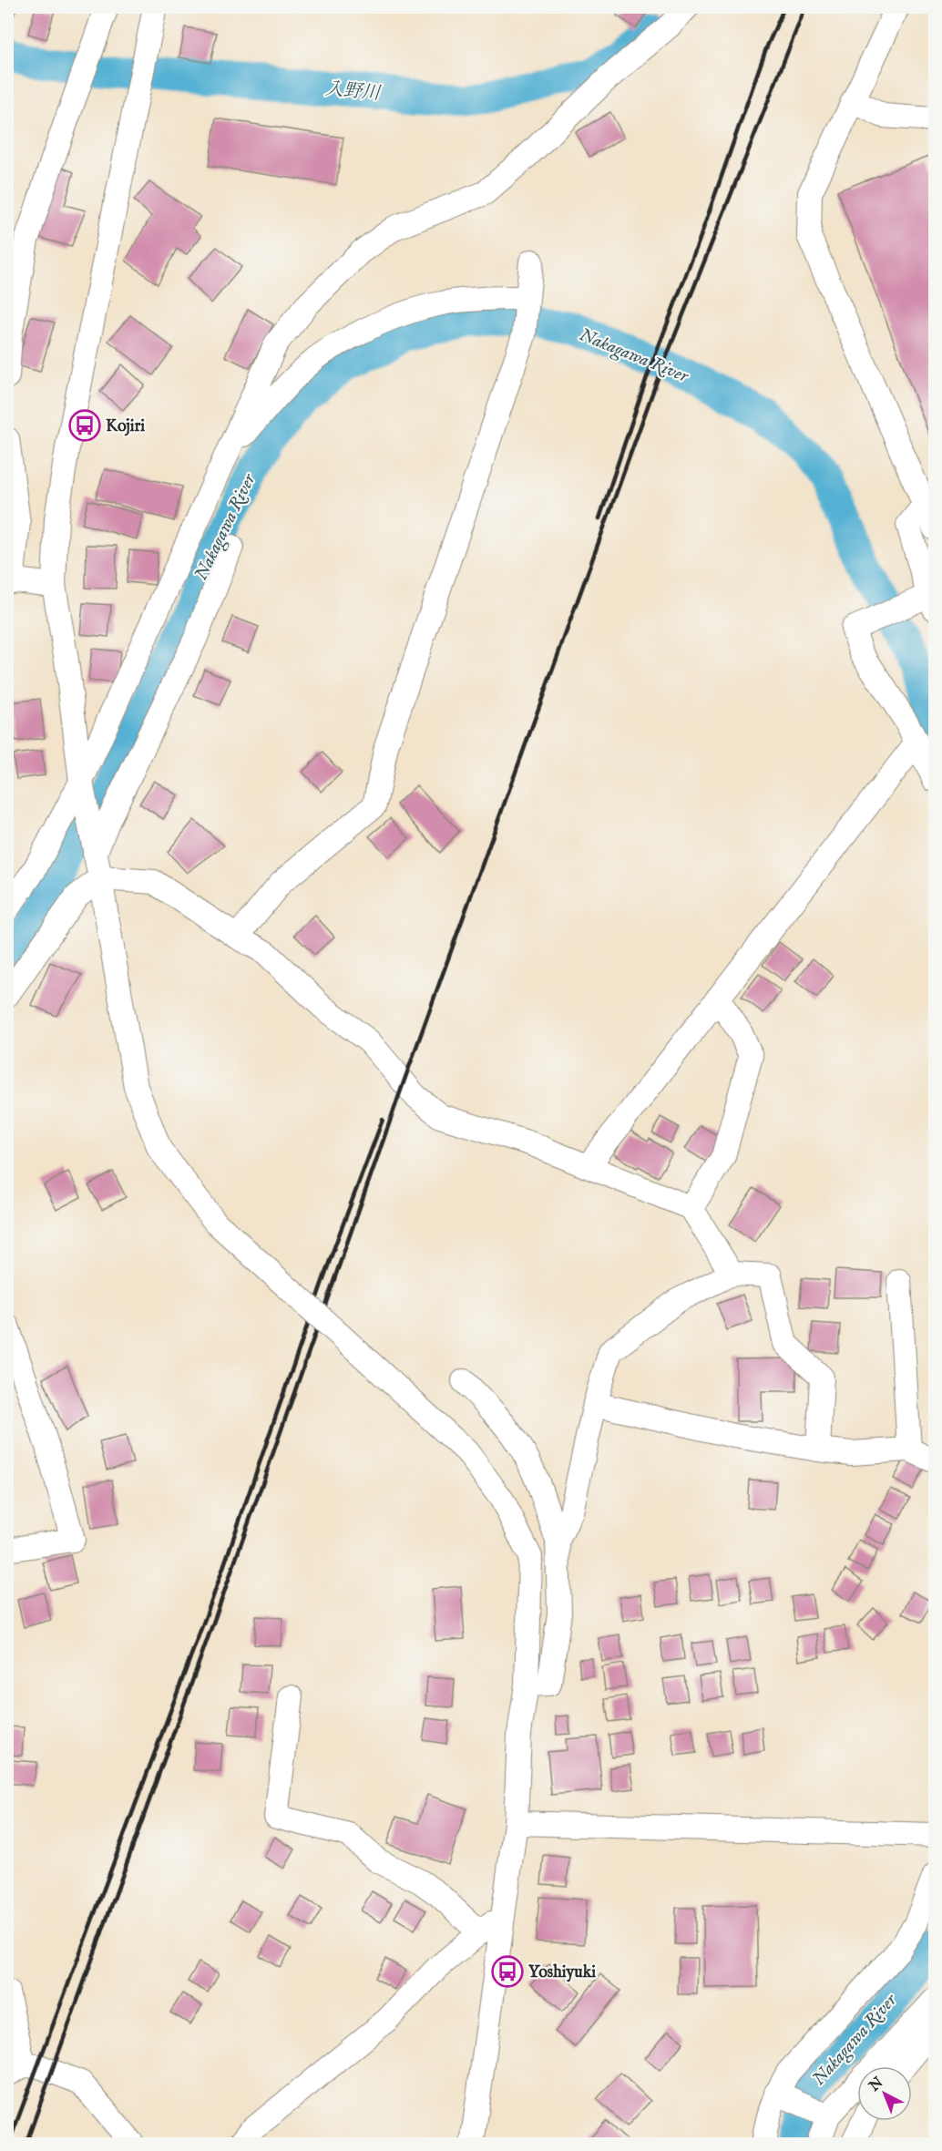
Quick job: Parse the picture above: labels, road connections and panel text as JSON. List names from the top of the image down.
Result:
{
  "water": ["入野川", "Nakagawa River"],
  "places": {
    "bus stop": ["Kojiri", "Yoshiyuki"]
  },
  "north": "top left"
}
